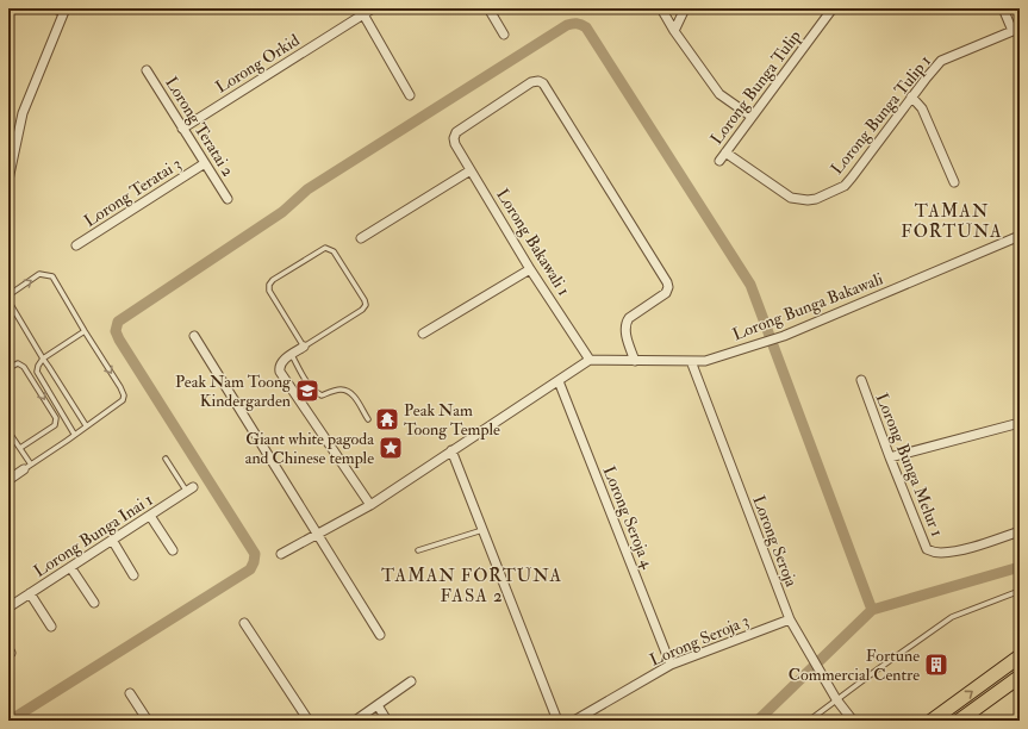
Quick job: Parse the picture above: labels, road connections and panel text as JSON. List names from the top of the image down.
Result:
{
  "streets": {
    "street": [
      "Lorong Orkid",
      "Lorong Bunga Tulip",
      "Lorong Bunga Tulip 1",
      "Lorong Teratai 2",
      "Lorong Teratai 3",
      "Lorong Bakawali 1",
      "Lorong Bunga Bakawali",
      "Lorong Bunga Melur 1",
      "Lorong Seroja 4",
      "Lorong Bunga Inai 1",
      "Lorong Seroja",
      "Lorong Seroja 3"
    ]
  },
  "crossings": [
    ["Lorong Orkid", "Lorong Teratai 2"],
    ["Lorong Bunga Tulip", "Lorong Bunga Tulip 1"],
    ["Lorong Teratai 2", "Lorong Teratai 3"],
    ["Lorong Bakawali 1", "Lorong Bunga Bakawali"],
    ["Lorong Bunga Bakawali", "Lorong Seroja"],
    ["Lorong Seroja 4", "Lorong Seroja 3"],
    ["Lorong Seroja", "Lorong Seroja 3"]
  ],
  "districts": ["TAMAN FORTUNA", "TAMAN FORTUNA FASA 2"],
  "places": {
    "school or university": ["Peak Nam Toong Kindergarden"],
    "temple": ["Peak Nam Toong Temple"],
    "place": ["Giant white pagoda and Chinese temple"],
    "building": ["Fortune Commercial Centre"]
  }
}
